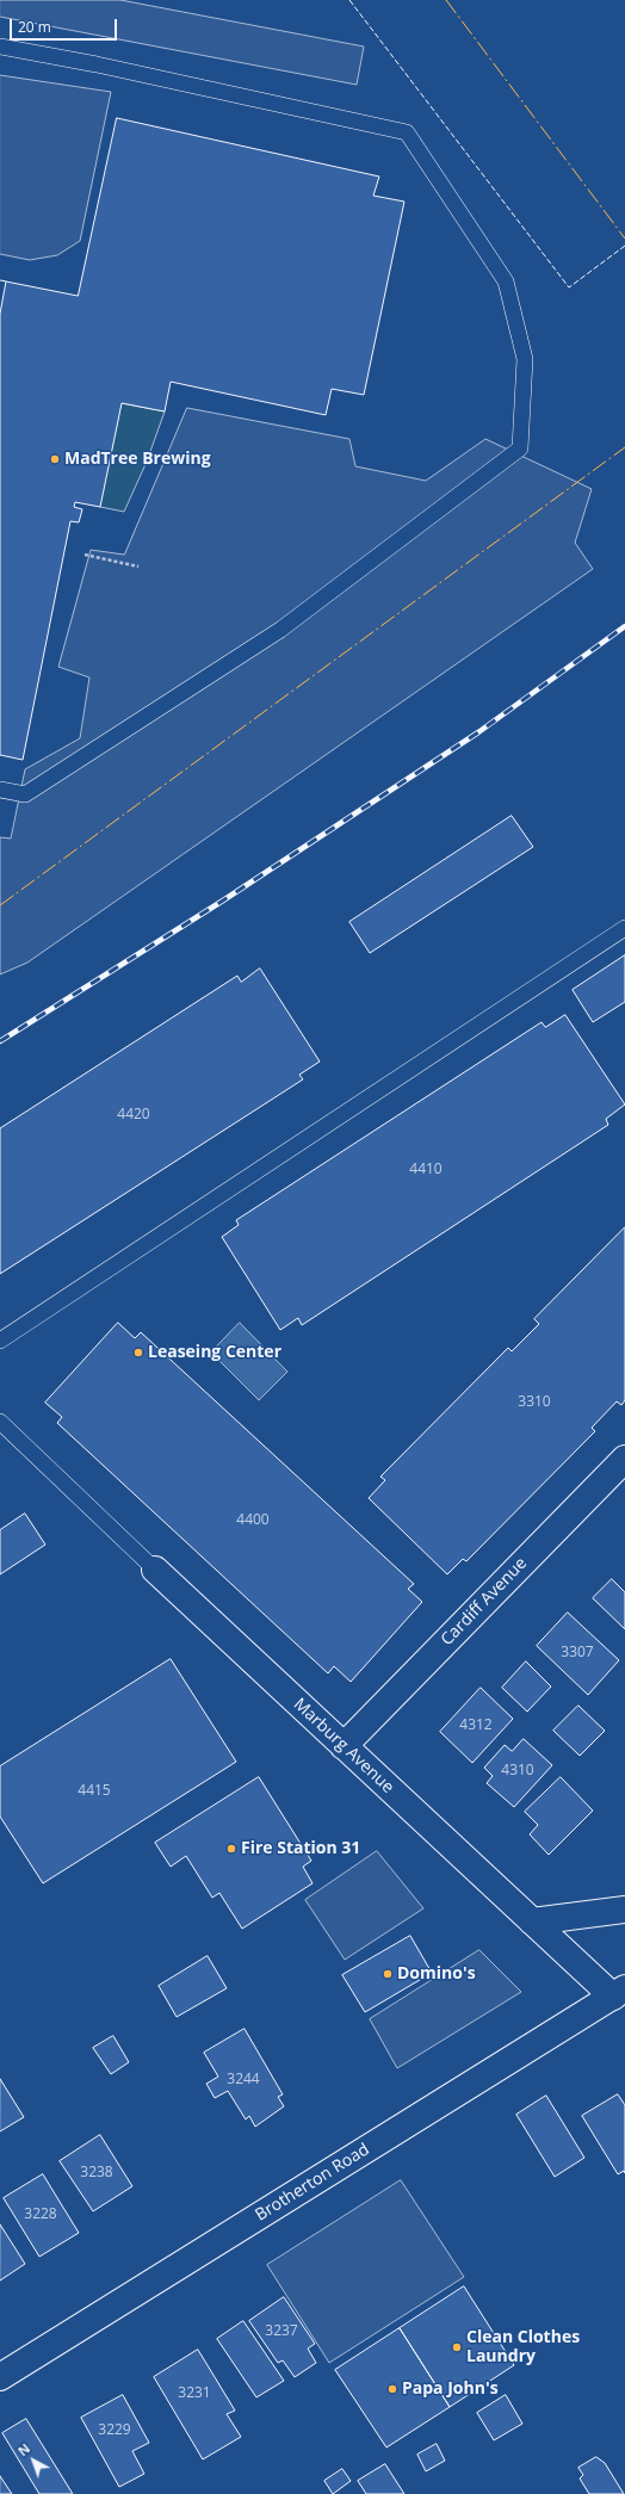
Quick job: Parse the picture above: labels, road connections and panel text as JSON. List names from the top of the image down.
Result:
{
  "streets": {
    "street": ["Cardiff Avenue", "Marburg Avenue", "Brotherton Road"]
  },
  "crossings": [
    ["Cardiff Avenue", "Marburg Avenue"],
    ["Marburg Avenue", "Brotherton Road"]
  ],
  "places": [
    "MadTree Brewing",
    "Leaseing Center",
    "Fire Station 31",
    "Domino's",
    "Clean Clothes Laundry",
    "Papa John's"
  ],
  "house_numbers": [
    "4420",
    "4410",
    "3310",
    "4400",
    "3307",
    "4312",
    "4310",
    "4415",
    "3244",
    "3238",
    "3228",
    "3237",
    "3231",
    "3229"
  ],
  "scale_bar": "20 m",
  "north": "top left"
}
